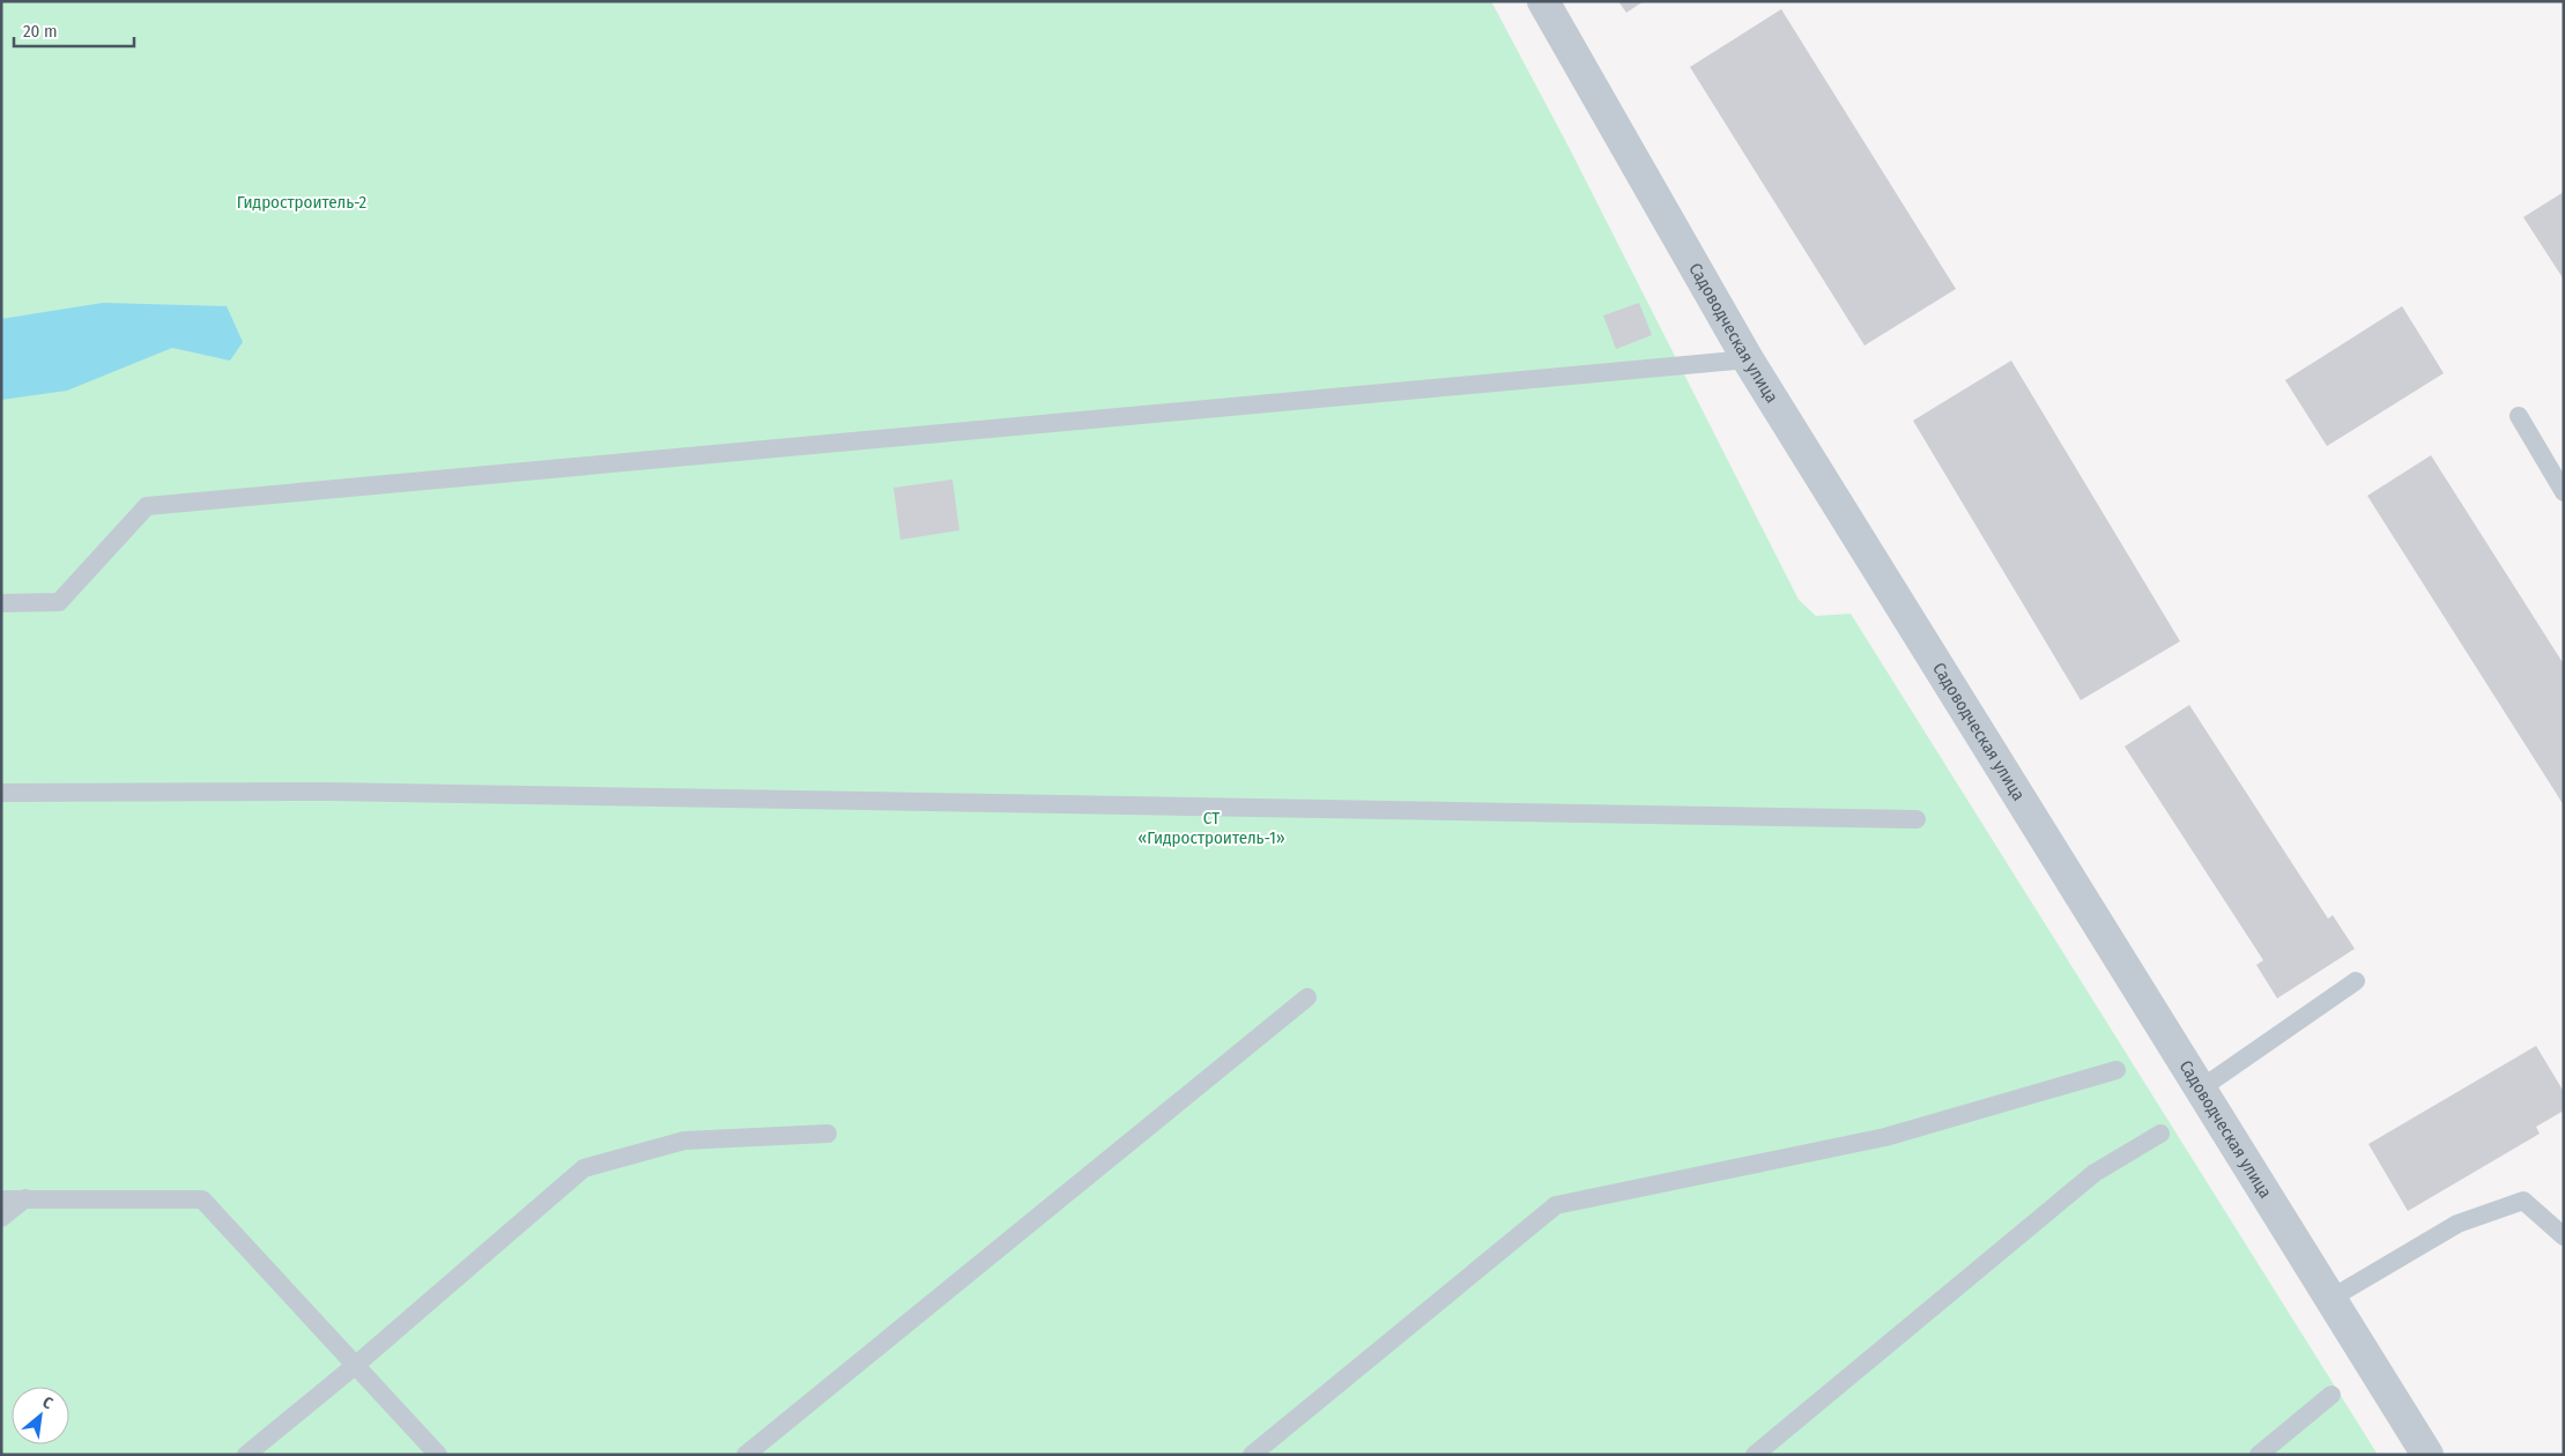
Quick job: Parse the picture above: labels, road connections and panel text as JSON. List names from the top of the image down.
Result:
{
  "streets": {
    "street": ["Садоводческая улица"]
  },
  "parks": ["Гидростроитель-2", "СТ «Гидростроитель-1»"],
  "scale_bar": "20 m",
  "north": "top right"
}
